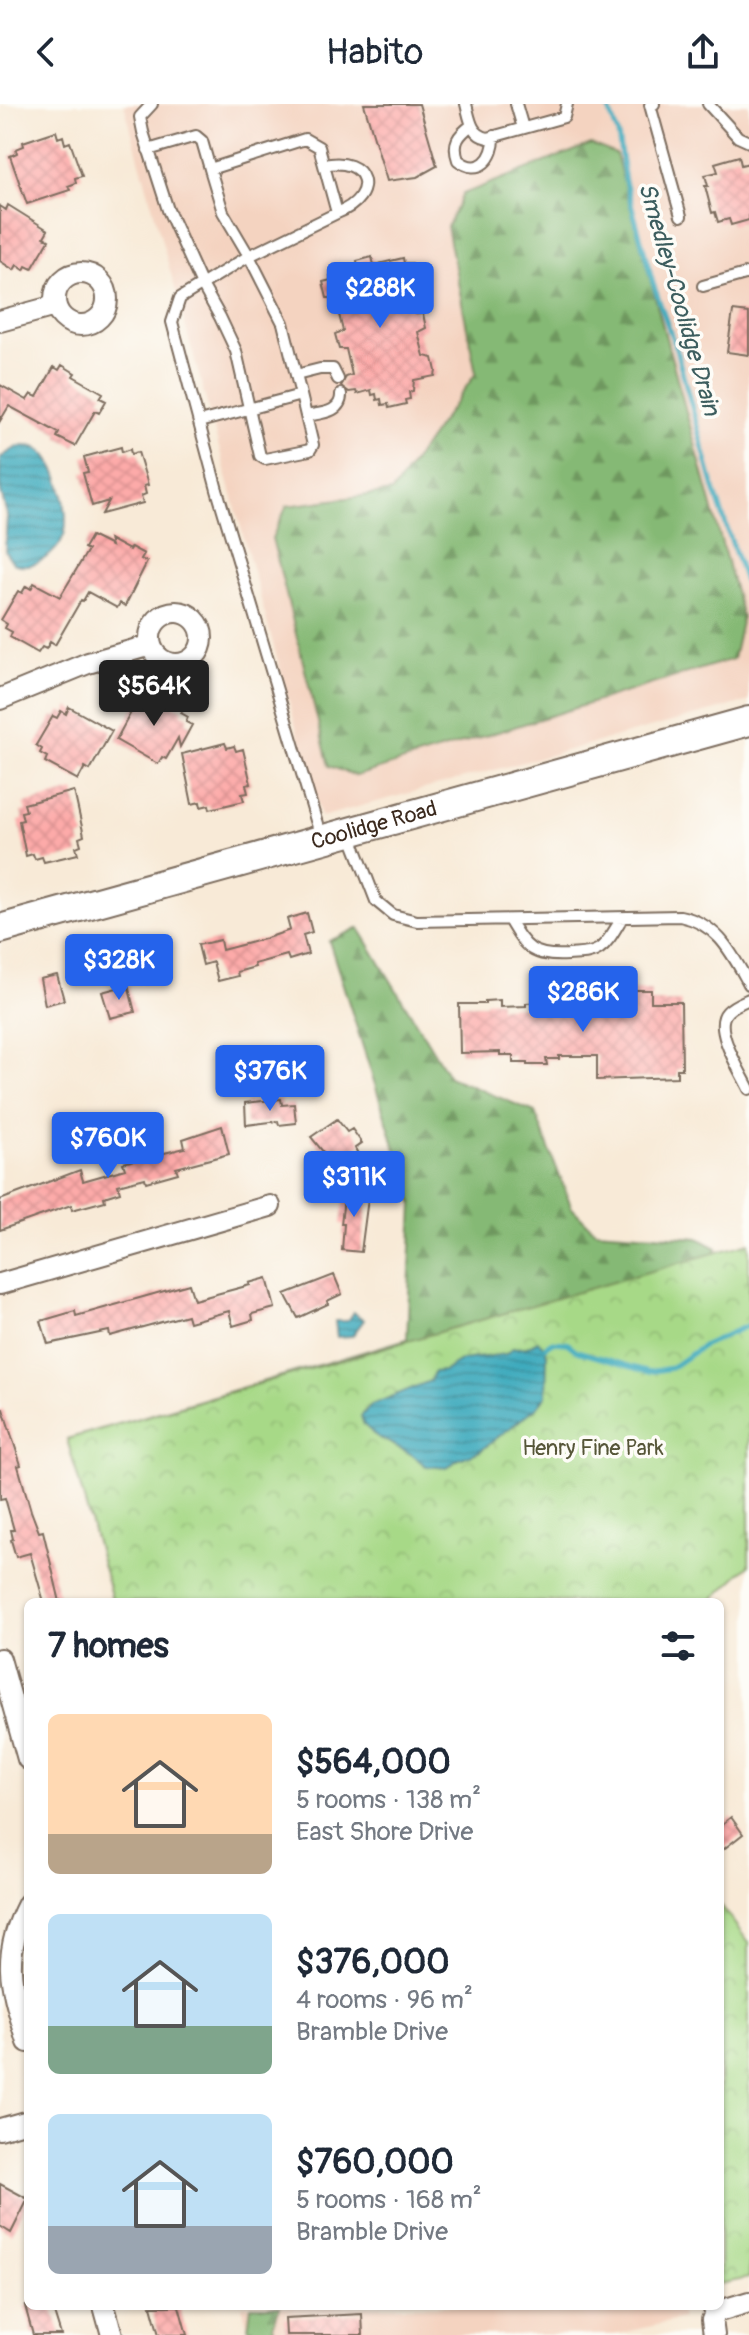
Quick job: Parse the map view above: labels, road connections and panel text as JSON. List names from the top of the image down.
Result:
{
  "streets": {
    "street": ["Coolidge Road"]
  },
  "water": ["Smedley-Coolidge Drain"],
  "parks": ["Henry Fine Park"],
  "page": {
    "header": "Habito",
    "price": [
      "$288K",
      "$564K",
      "$328K",
      "$286K",
      "$376K",
      "$760K",
      "$311K"
    ],
    "heading": "7 homes",
    "list": [
      {
        "name": "$564,000",
        "note": "5 rooms · 138 m² · East Shore Drive"
      },
      {
        "name": "$376,000",
        "note": "4 rooms · 96 m² · Bramble Drive"
      },
      {
        "name": "$760,000",
        "note": "5 rooms · 168 m² · Bramble Drive"
      }
    ]
  }
}
